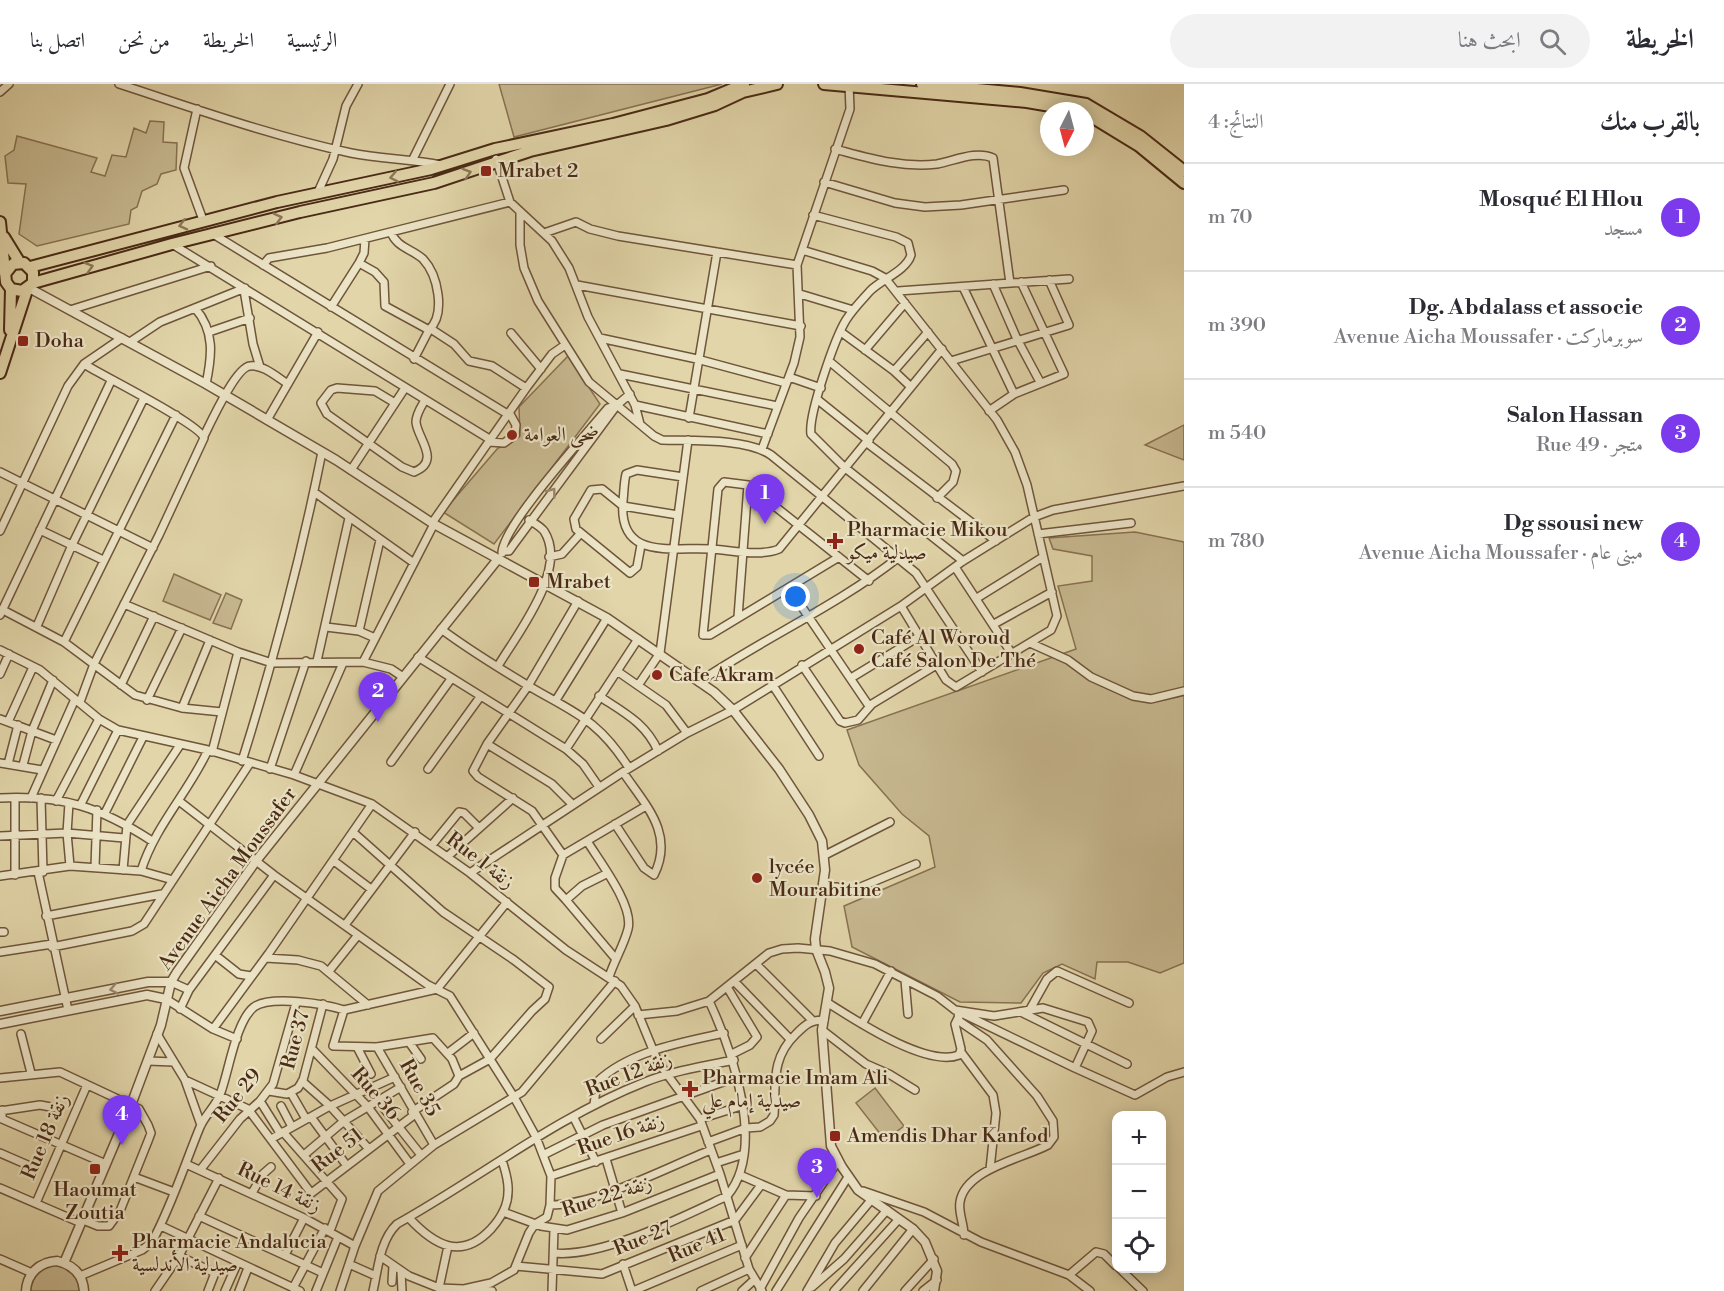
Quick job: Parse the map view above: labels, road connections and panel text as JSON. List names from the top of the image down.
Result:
{
  "streets": {
    "street": [
      "Rue 1 زنقة",
      "Avenue Aicha Moussafer",
      "Rue 37",
      "Rue 12 زنقة",
      "Rue 35",
      "Rue 36",
      "Rue 29",
      "Rue 16 زنقة",
      "Rue 18 زنقة",
      "Rue 51",
      "Rue 14 زنقة",
      "Rue 22 زنقة",
      "Rue 27",
      "Rue 41"
    ]
  },
  "crossings": [
    ["Rue 1 زنقة", "Avenue Aicha Moussafer"],
    ["Rue 1 زنقة", "Rue 12 زنقة"],
    ["Rue 1 زنقة", "Rue 16 زنقة"],
    ["Rue 1 زنقة", "Rue 22 زنقة"],
    ["Rue 1 زنقة", "Rue 27"],
    ["Rue 1 زنقة", "Rue 41"],
    ["Rue 37", "Rue 36"],
    ["Rue 37", "Rue 29"],
    ["Rue 35", "Rue 51"],
    ["Rue 36", "Rue 51"],
    ["Rue 29", "Rue 14 زنقة"]
  ],
  "places": {
    "transit": [
      "Mrabet 2",
      "Doha",
      "Mrabet",
      "Amendis Dhar Kanfod",
      "Haoumat Zoutia"
    ],
    "other": [
      "ضحى العوامة",
      "Café Al Woroud Café Salon De Thé",
      "Cafe Akram",
      "lycée Mourabitine"
    ],
    "health": ["Pharmacie Mikou صيدلية ميكو", "Pharmacie Imam Ali صيدلية إمام علي", "Pharmacie Andalucia صيدلية الأندلسية"]
  },
  "north": "bottom",
  "page": {
    "header": "الخريطة",
    "search": "ابحث هنا",
    "nav": [
      "الرئيسية",
      "الخريطة",
      "من نحن",
      "اتصل بنا"
    ],
    "heading": ["بالقرب منك", "النتائج: 4"],
    "list": [
      {
        "mark": "1",
        "name": "Mosqué El Hlou",
        "note": "مسجد",
        "value": "70 m"
      },
      {
        "mark": "2",
        "name": "Dg. Abdalass et associe",
        "note": "سوبرماركت · Avenue Aicha Moussafer",
        "value": "390 m"
      },
      {
        "mark": "3",
        "name": "Salon Hassan",
        "note": "متجر · Rue 49",
        "value": "540 m"
      },
      {
        "mark": "4",
        "name": "Dg ssousi new",
        "note": "مبنى عام · Avenue Aicha Moussafer",
        "value": "780 m"
      }
    ],
    "pins": [
      "1",
      "2",
      "4",
      "3"
    ],
    "map_buttons": ["+", "−"]
  }
}
